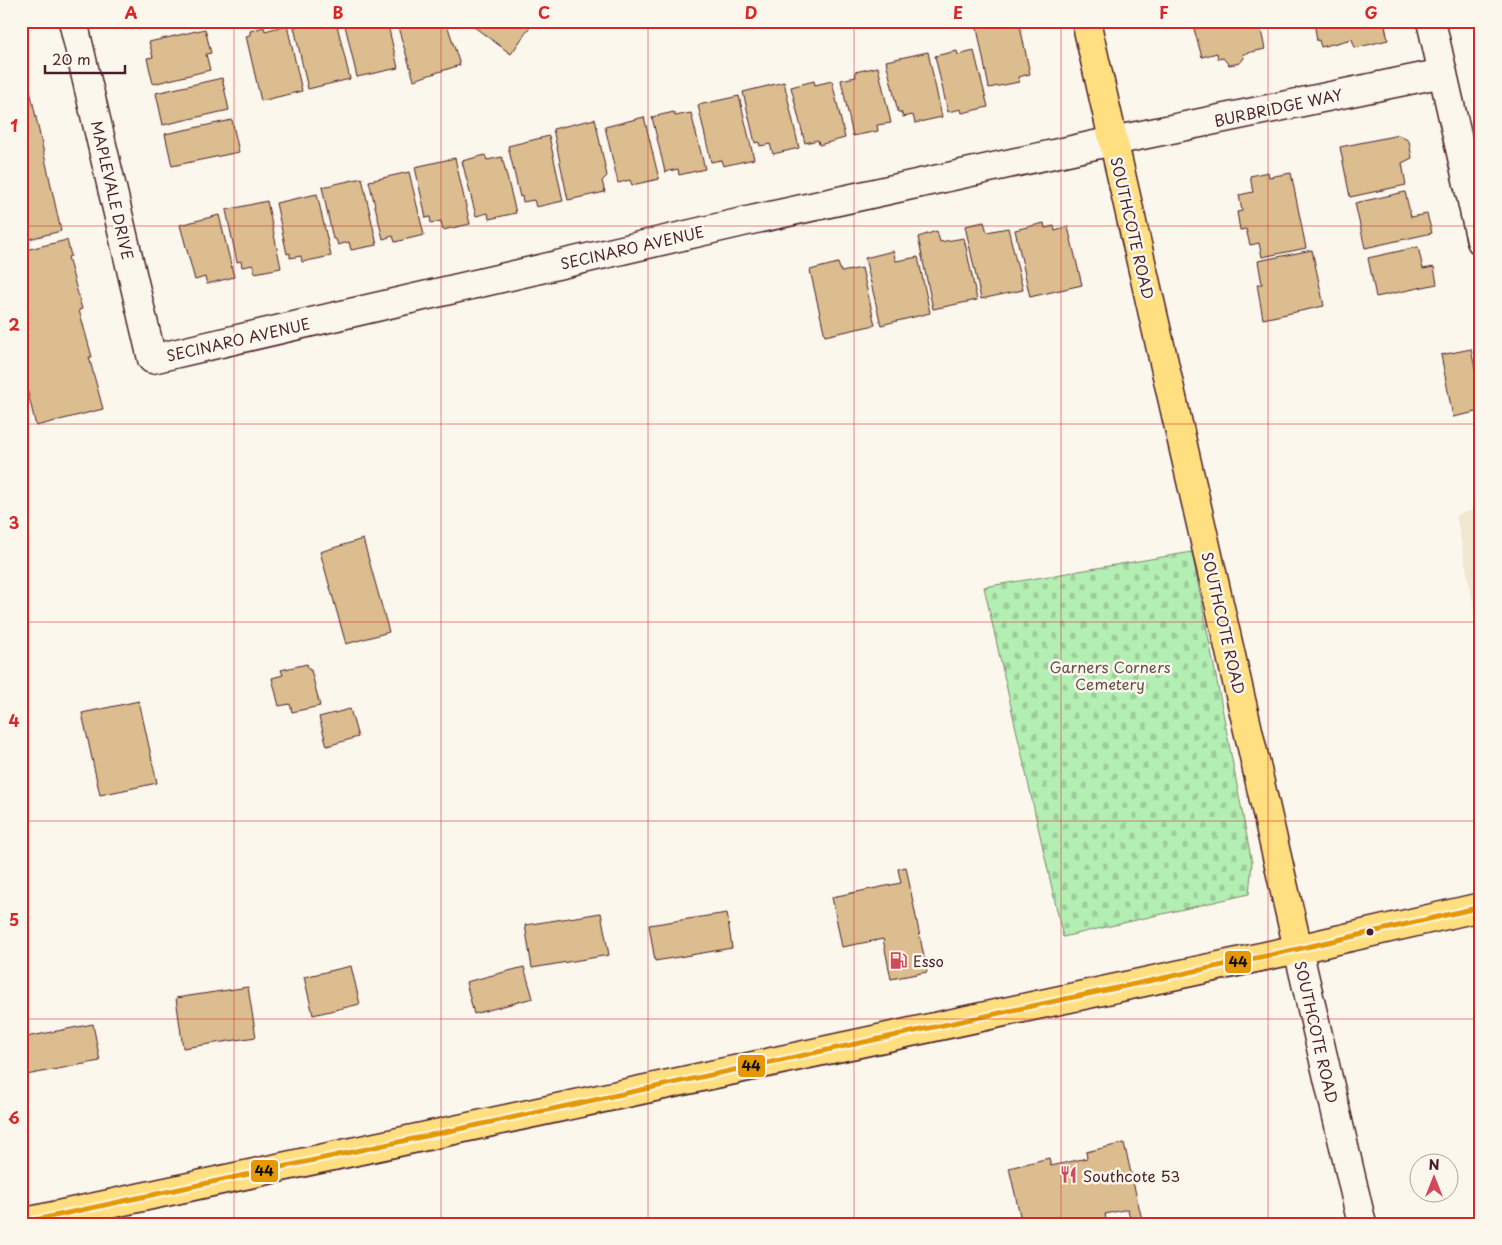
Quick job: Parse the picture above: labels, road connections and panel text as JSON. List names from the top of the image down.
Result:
{
  "streets": {
    "main road": ["SOUTHCOTE ROAD"],
    "street": ["BURBRIDGE WAY", "MAPLEVALE DRIVE", "SECINARO AVENUE"]
  },
  "crossings": [
    ["BURBRIDGE WAY", "SOUTHCOTE ROAD"],
    ["BURBRIDGE WAY", "SECINARO AVENUE"],
    ["MAPLEVALE DRIVE", "SECINARO AVENUE"],
    ["SOUTHCOTE ROAD", "SECINARO AVENUE"]
  ],
  "parks": ["Garners Corners Cemetery"],
  "places": {
    "fuel station": ["Esso"],
    "restaurant": ["Southcote 53"]
  },
  "lines": ["transit line 44"],
  "scale_bar": "20 m",
  "north": "top",
  "grid": {
    "columns": [
      "A",
      "B",
      "C",
      "D",
      "E",
      "F",
      "G"
    ],
    "rows": [
      "1",
      "2",
      "3",
      "4",
      "5",
      "6"
    ]
  }
}
